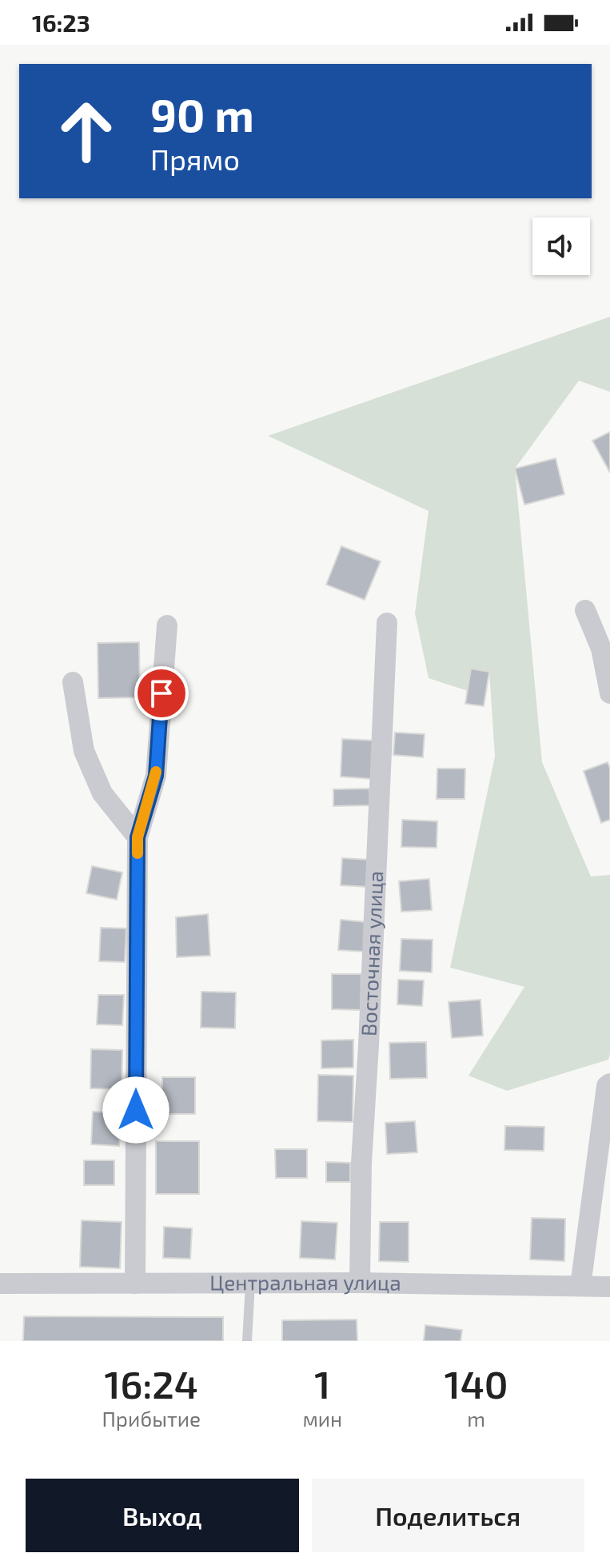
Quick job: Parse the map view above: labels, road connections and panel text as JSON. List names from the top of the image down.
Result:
{
  "streets": {
    "street": ["Восточная улица", "Центральная улица"]
  },
  "crossings": [
    ["Восточная улица", "Центральная улица"]
  ],
  "page": {
    "status": "16:23",
    "turn": ["90 m", "Прямо"],
    "eta": [
      "16:24",
      "Прибытие",
      "1",
      "мин",
      "140",
      "m"
    ],
    "buttons": ["Выход", "Поделиться"]
  }
}
